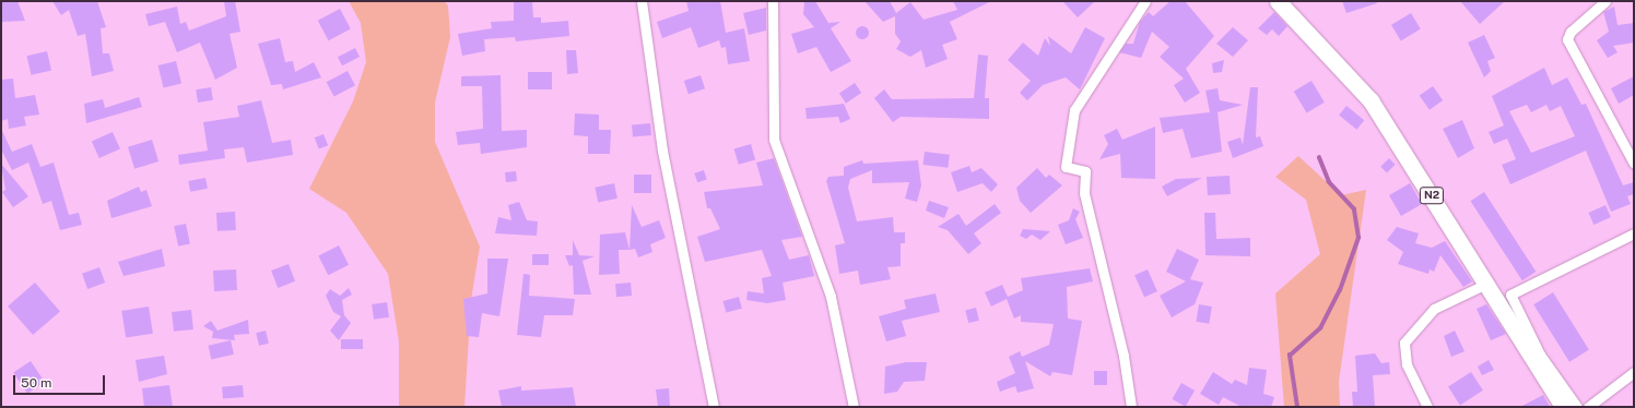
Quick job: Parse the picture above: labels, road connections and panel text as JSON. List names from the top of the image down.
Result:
{
  "streets": {
    "highway": ["N2"]
  },
  "scale_bar": "50 m"
}
